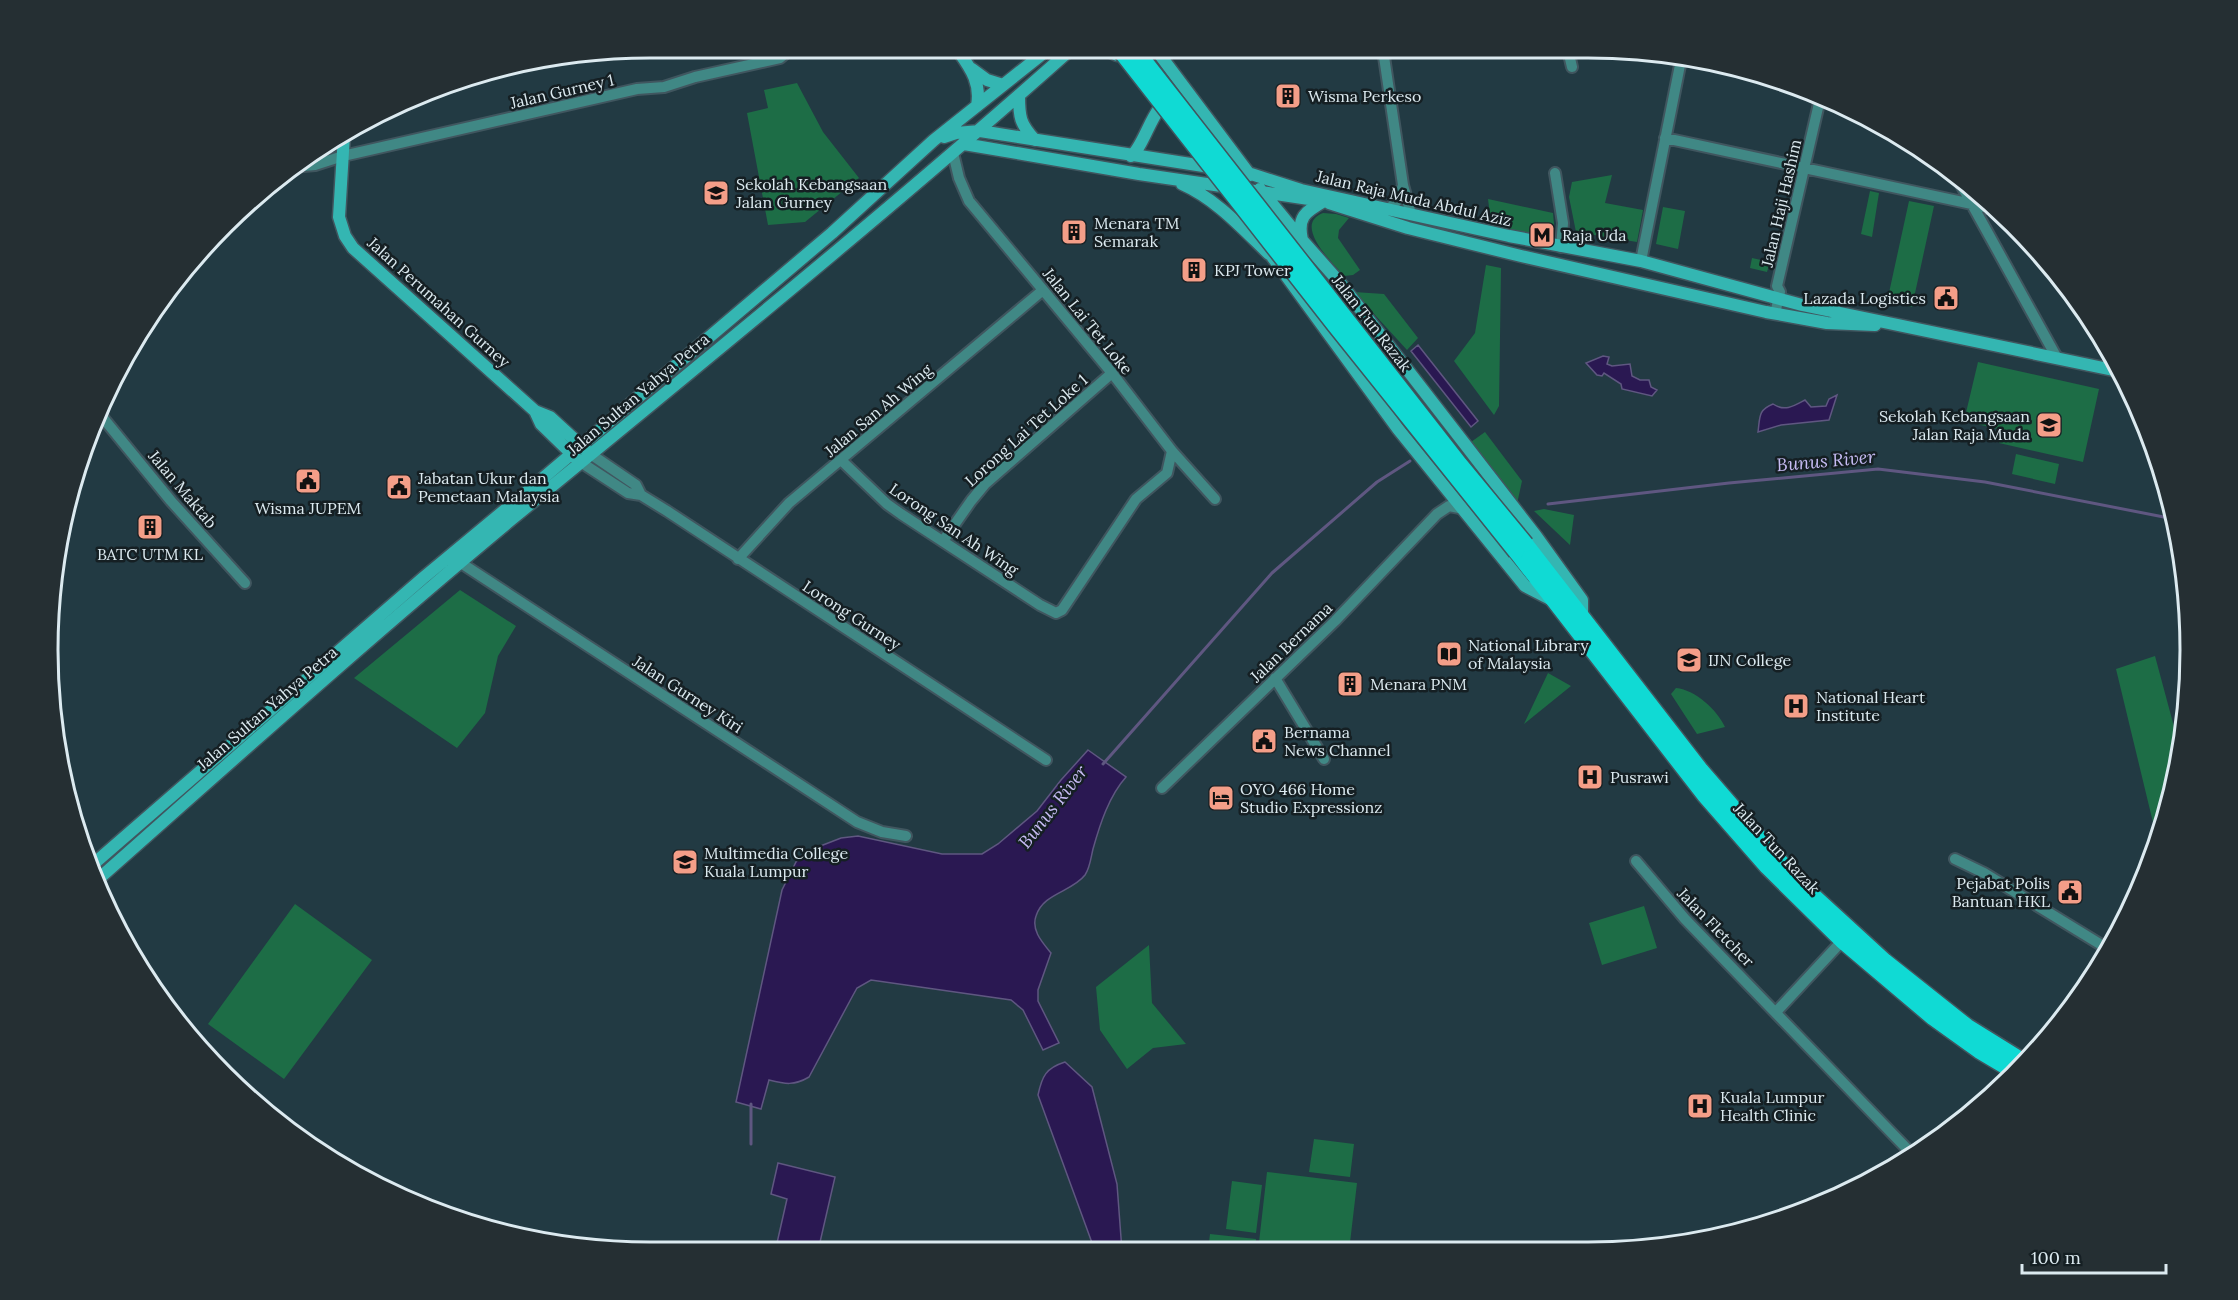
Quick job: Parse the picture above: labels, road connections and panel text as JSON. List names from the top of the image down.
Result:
{
  "streets": {
    "main road": [
      "Jalan Raja Muda Abdul Aziz",
      "Jalan Perumahan Gurney",
      "Jalan Tun Razak",
      "Jalan Sultan Yahya Petra"
    ],
    "street": [
      "Jalan Gurney 1",
      "Jalan Haji Hashim",
      "Jalan Lai Tet Loke",
      "Jalan San Ah Wing",
      "Lorong Lai Tet Loke 1",
      "Jalan Maktab",
      "Lorong San Ah Wing",
      "Lorong Gurney",
      "Jalan Bernama",
      "Jalan Gurney Kiri",
      "Jalan Fletcher"
    ]
  },
  "crossings": [
    ["Jalan Gurney 1", "Jalan Perumahan Gurney"],
    ["Jalan Raja Muda Abdul Aziz", "Jalan Haji Hashim"],
    ["Jalan Raja Muda Abdul Aziz", "Jalan Tun Razak"],
    ["Jalan Raja Muda Abdul Aziz", "Jalan Sultan Yahya Petra"],
    ["Jalan Perumahan Gurney", "Jalan Sultan Yahya Petra"],
    ["Jalan Perumahan Gurney", "Lorong Gurney"],
    ["Jalan Lai Tet Loke", "Jalan Sultan Yahya Petra"],
    ["Jalan Lai Tet Loke", "Jalan San Ah Wing"],
    ["Jalan Lai Tet Loke", "Lorong Lai Tet Loke 1"],
    ["Jalan Lai Tet Loke", "Lorong San Ah Wing"],
    ["Jalan Tun Razak", "Jalan Bernama"],
    ["Jalan Sultan Yahya Petra", "Lorong Gurney"],
    ["Jalan Sultan Yahya Petra", "Jalan Gurney Kiri"],
    ["Jalan San Ah Wing", "Lorong San Ah Wing"],
    ["Jalan San Ah Wing", "Lorong Gurney"],
    ["Lorong Lai Tet Loke 1", "Lorong San Ah Wing"]
  ],
  "water": ["Bunus River"],
  "places": {
    "building": [
      "Wisma Perkeso",
      "Menara TM Semarak",
      "KPJ Tower",
      "BATC UTM KL",
      "Menara PNM"
    ],
    "school or university": [
      "Sekolah Kebangsaan Jalan Gurney",
      "Sekolah Kebangsaan Jalan Raja Muda",
      "IJN College",
      "Multimedia College Kuala Lumpur"
    ],
    "metro station": ["Raja Uda"],
    "public building": [
      "Lazada Logistics",
      "Wisma JUPEM",
      "Jabatan Ukur dan Pemetaan Malaysia",
      "Bernama News Channel",
      "Pejabat Polis Bantuan HKL"
    ],
    "library": ["National Library of Malaysia"],
    "hospital": ["National Heart Institute", "Pusrawi", "Kuala Lumpur Health Clinic"],
    "hotel": ["OYO 466 Home Studio Expressionz"]
  },
  "scale_bar": "100 m"
}
